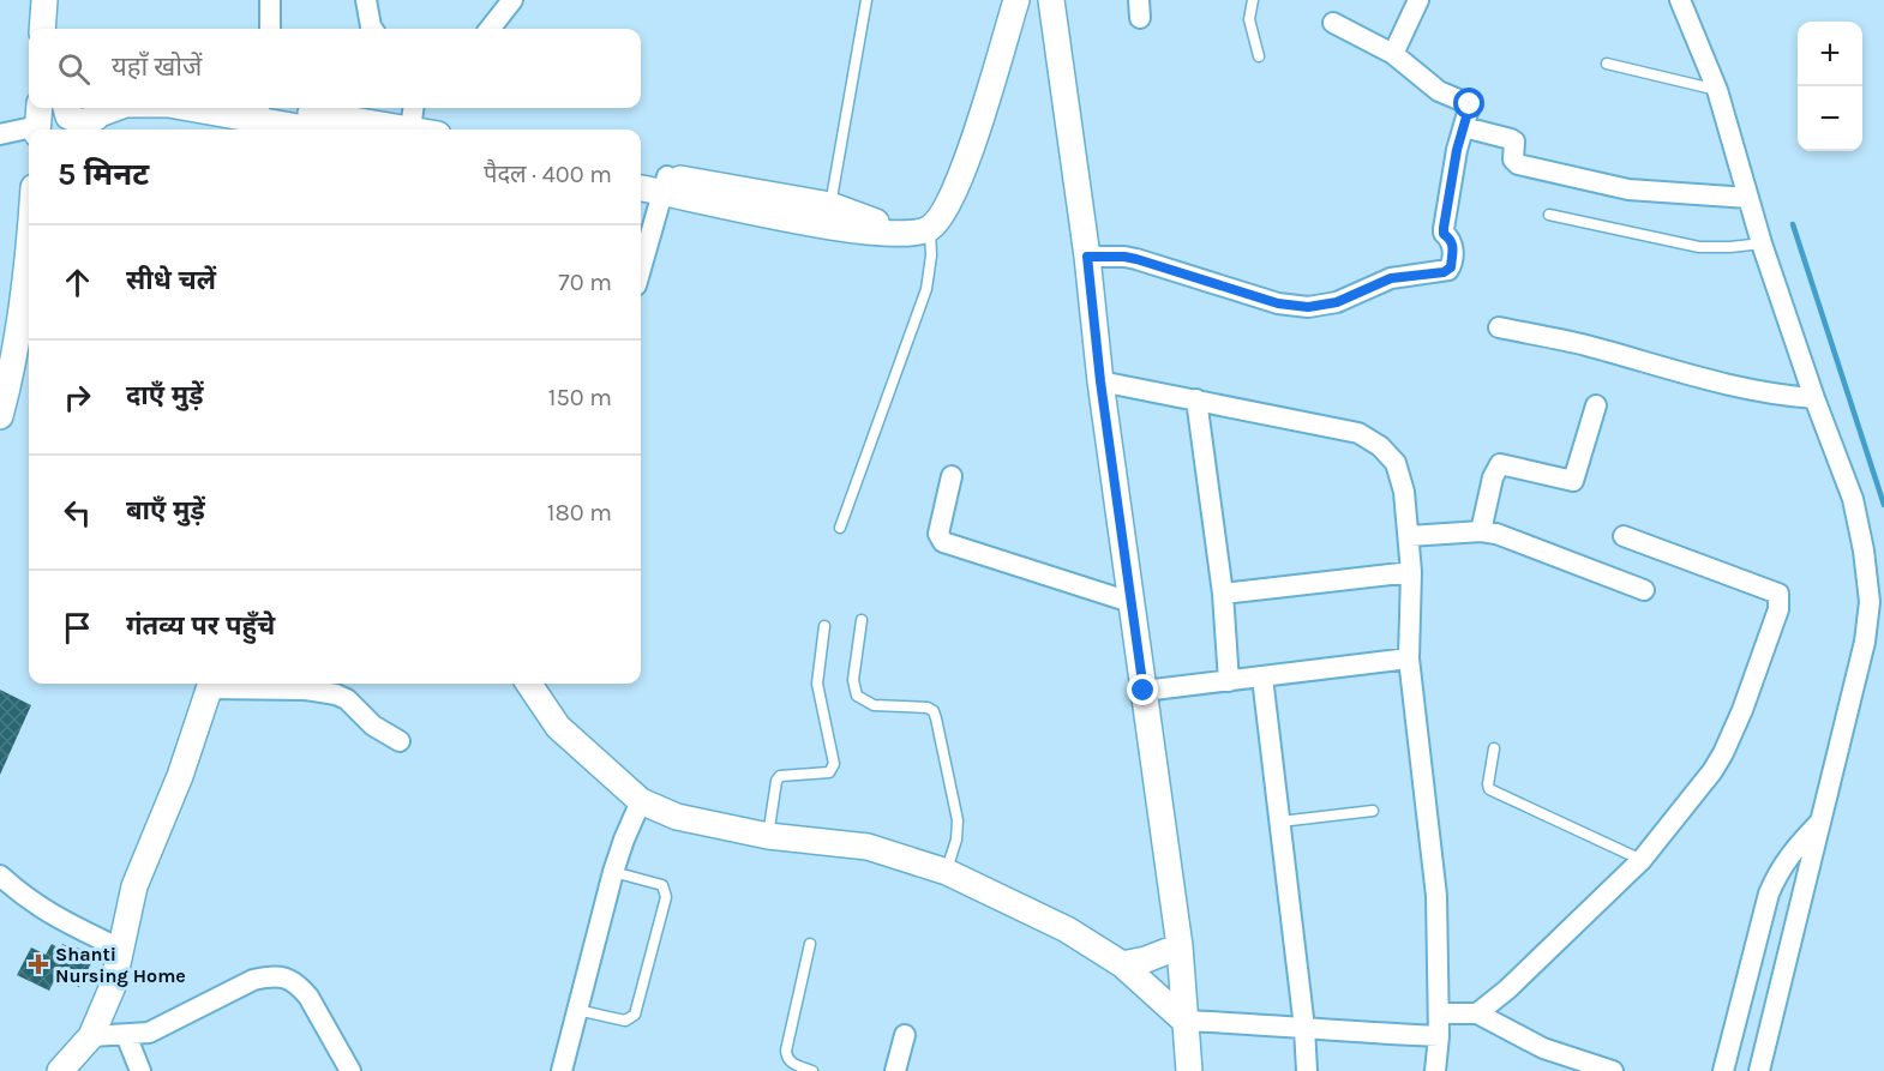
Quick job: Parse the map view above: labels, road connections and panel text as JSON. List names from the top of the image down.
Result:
{
  "places": {
    "health": ["Shanti Nursing Home"]
  },
  "page": {
    "map_buttons": ["+", "−"],
    "search": "यहाँ खोजें",
    "heading": ["5 मिनट", "पैदल · 400 m"],
    "list": [
      ["सीधे चलें", "70 m"],
      ["दाएँ मुड़ें", "150 m"],
      ["बाएँ मुड़ें", "180 m"],
      "गंतव्य पर पहुँचे"
    ]
  }
}
